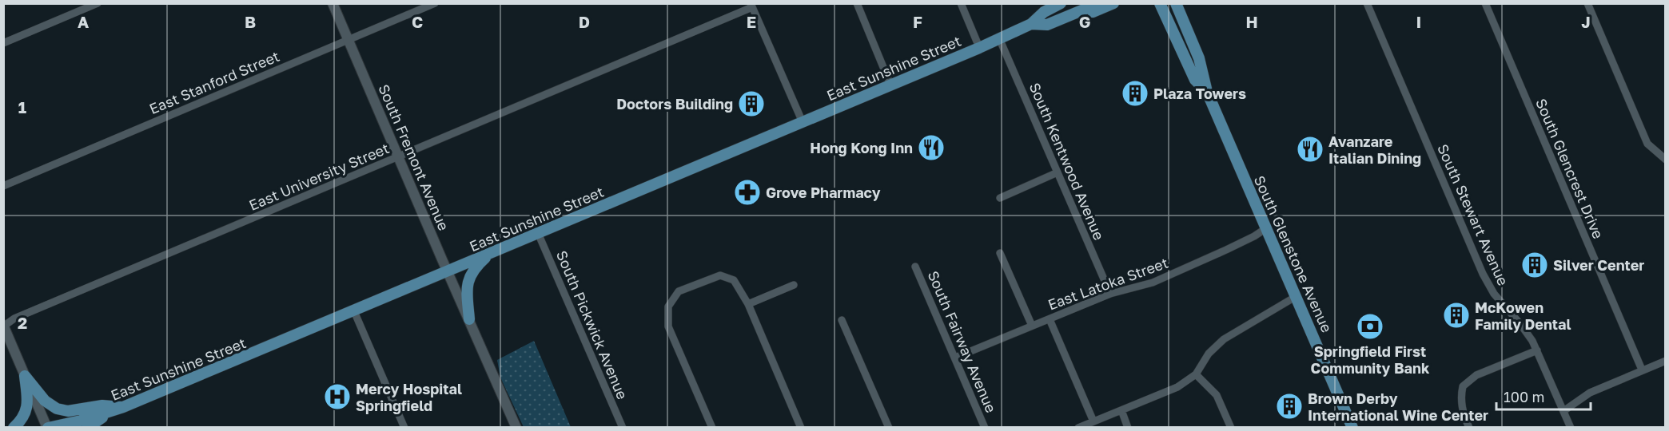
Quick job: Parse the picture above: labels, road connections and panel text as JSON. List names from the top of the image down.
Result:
{
  "streets": {
    "main road": ["East Sunshine Street", "South Glenstone Avenue"],
    "street": [
      "East Stanford Street",
      "South Fremont Avenue",
      "South Kentwood Avenue",
      "South Glencrest Drive",
      "East University Street",
      "South Stewart Avenue",
      "East Latoka Street",
      "South Pickwick Avenue",
      "South Fairway Avenue"
    ]
  },
  "crossings": [
    ["East Sunshine Street", "South Fremont Avenue"],
    ["East Sunshine Street", "South Kentwood Avenue"],
    ["East Sunshine Street", "South Pickwick Avenue"],
    ["East Stanford Street", "South Fremont Avenue"],
    ["South Fremont Avenue", "East University Street"],
    ["South Kentwood Avenue", "East Latoka Street"],
    ["South Glenstone Avenue", "East Latoka Street"],
    ["East Latoka Street", "South Fairway Avenue"]
  ],
  "places": {
    "building": [
      "Plaza Towers",
      "Doctors Building",
      "Silver Center",
      "McKowen Family Dental",
      "Brown Derby International Wine Center"
    ],
    "restaurant": ["Hong Kong Inn", "Avanzare Italian Dining"],
    "pharmacy": ["Grove Pharmacy"],
    "bank": ["Springfield First Community Bank"],
    "hospital": ["Mercy Hospital Springfield"]
  },
  "scale_bar": "100 m",
  "grid": {
    "columns": [
      "A",
      "B",
      "C",
      "D",
      "E",
      "F",
      "G",
      "H",
      "I",
      "J"
    ],
    "rows": ["1", "2"]
  }
}
